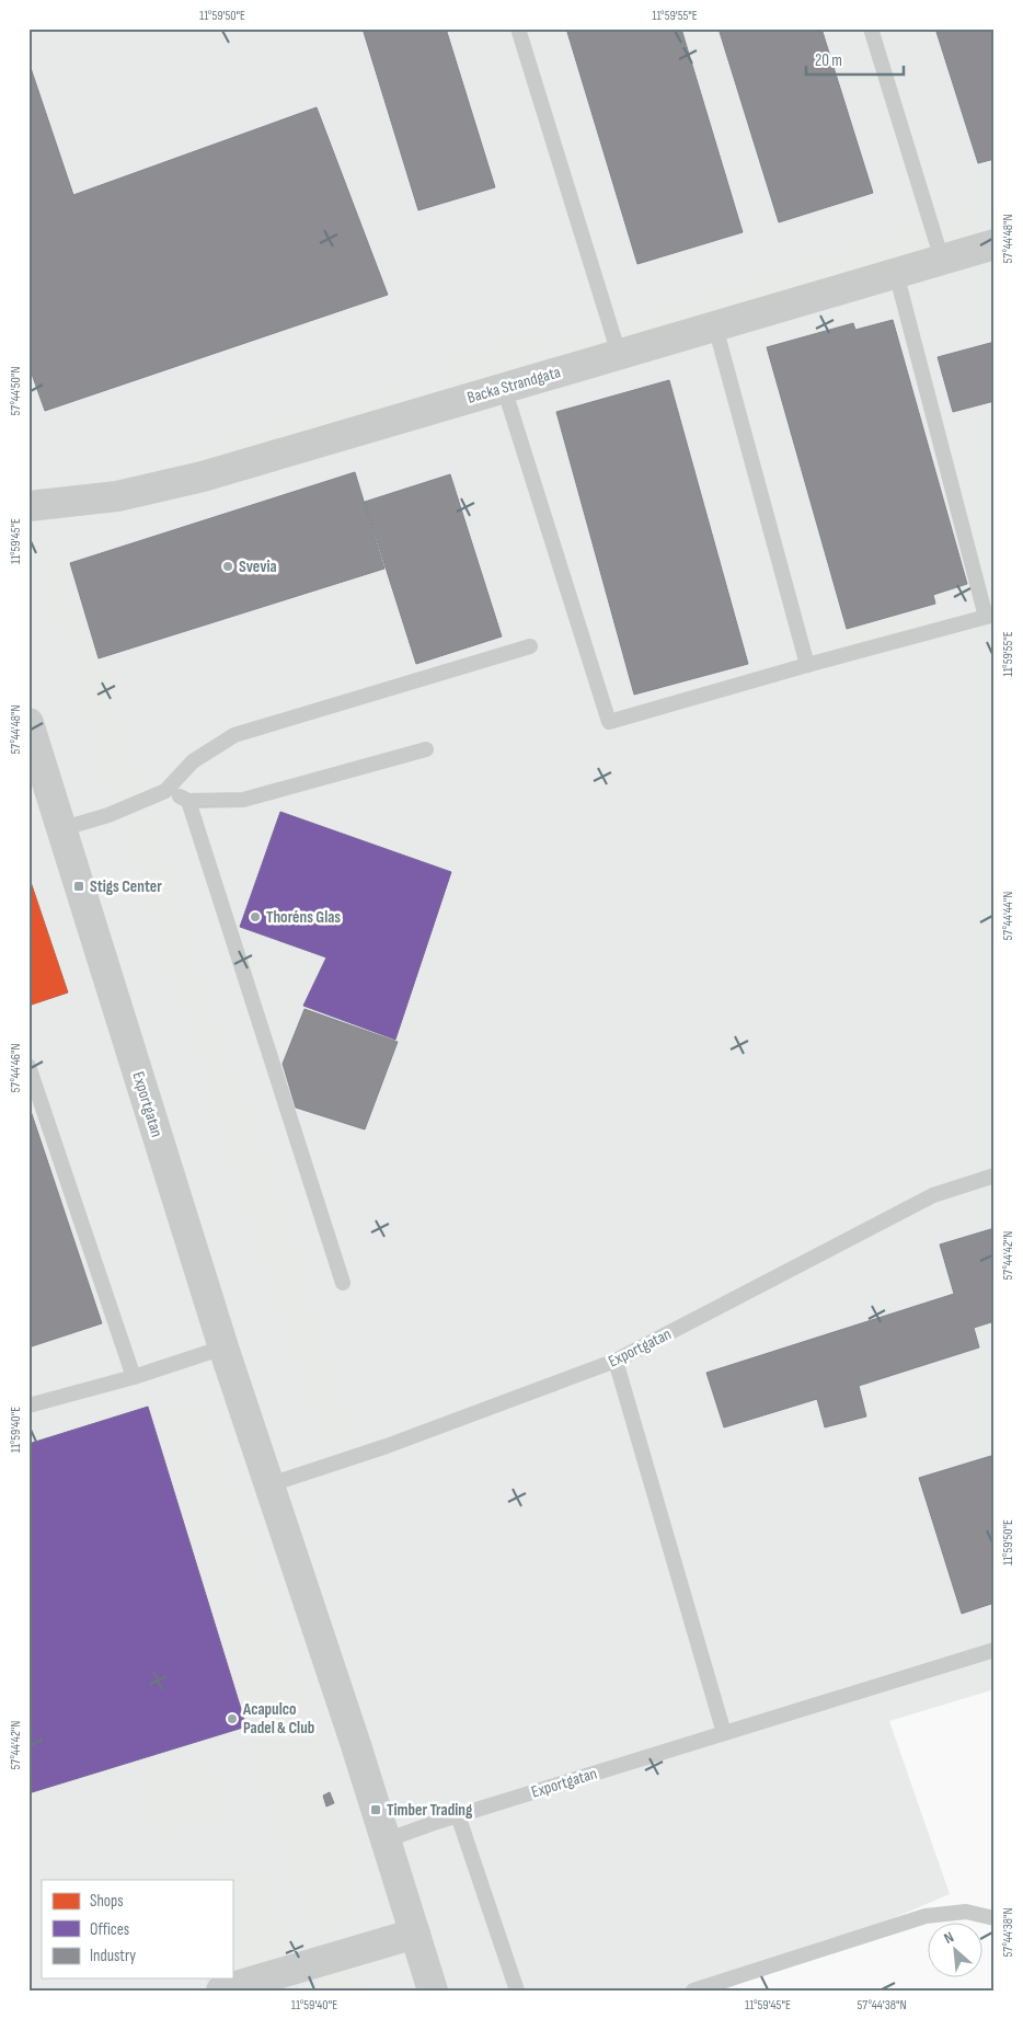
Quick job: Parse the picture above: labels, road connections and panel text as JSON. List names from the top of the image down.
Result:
{
  "streets": {
    "street": ["Backa Strandgata", "Exportgatan"]
  },
  "places": {
    "other": ["Svevia", "Thoréns Glas", "Acapulco Padel & Club"],
    "transit": ["Stigs Center", "Timber Trading"]
  },
  "legend": ["Shops", "Offices", "Industry"],
  "scale_bar": "20 m",
  "north": "top left",
  "coordinates": [
    "11°59'50\"E",
    "11°59'55\"E",
    "57°44'48\"N",
    "57°44'50\"N",
    "11°59'45\"E",
    "57°44'44\"N",
    "57°44'46\"N",
    "57°44'42\"N",
    "11°59'40\"E",
    "57°44'38\"N"
  ]
}
